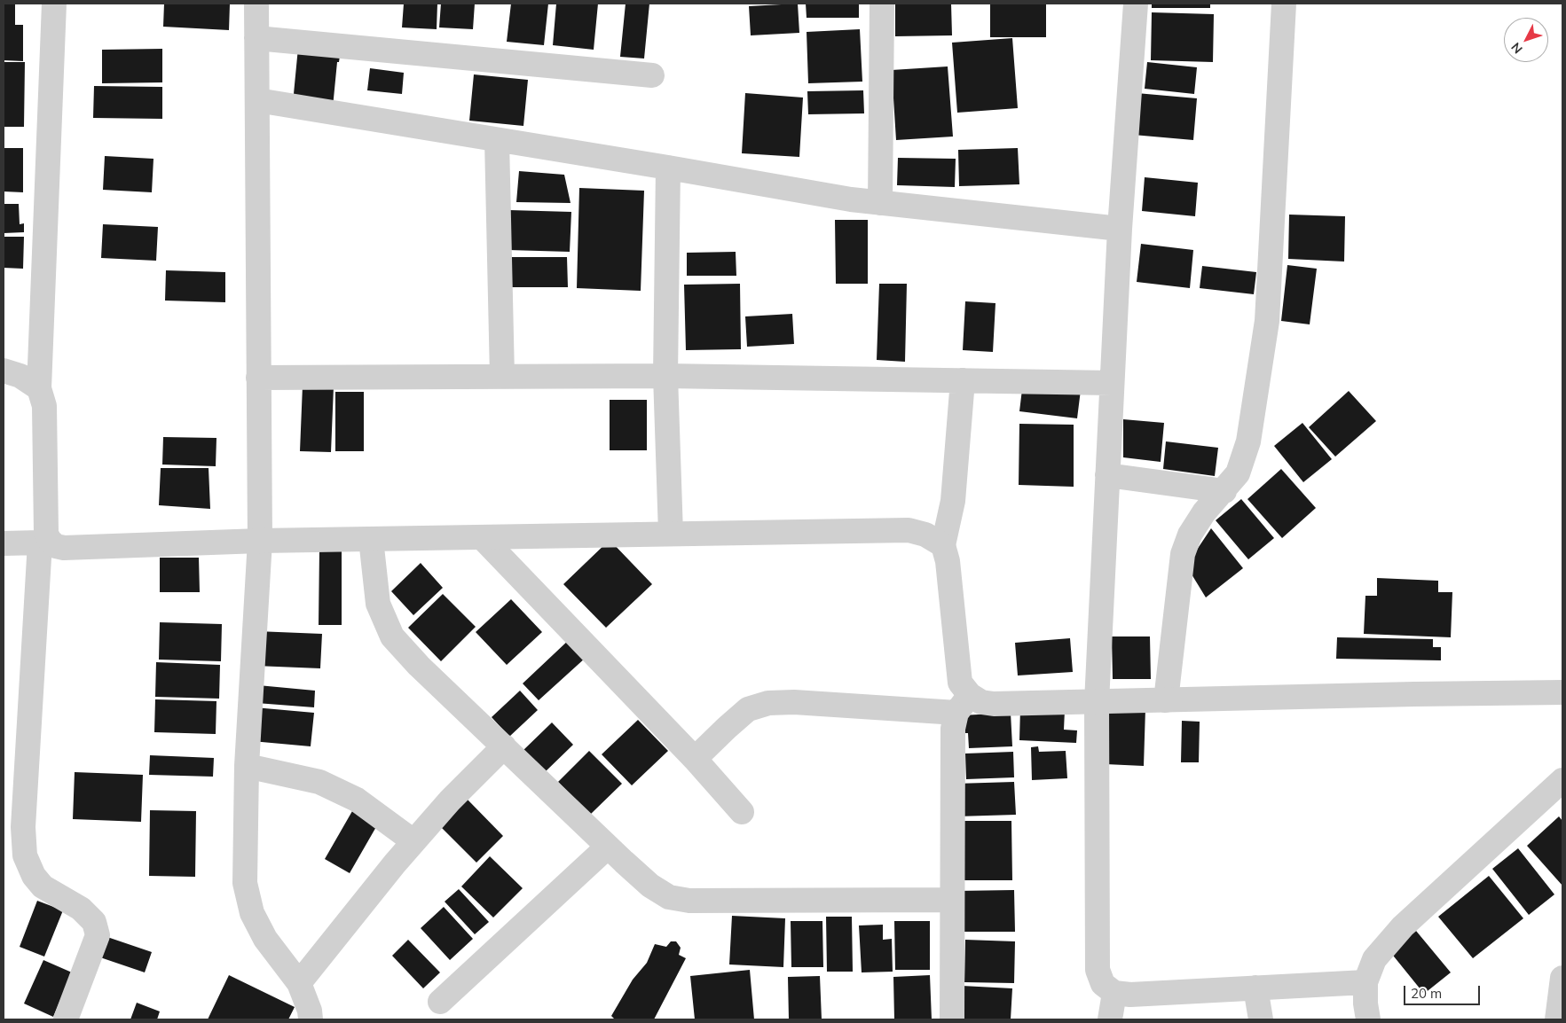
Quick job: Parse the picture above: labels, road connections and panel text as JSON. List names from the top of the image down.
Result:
{
  "scale_bar": "20 m",
  "north": "bottom left"
}
